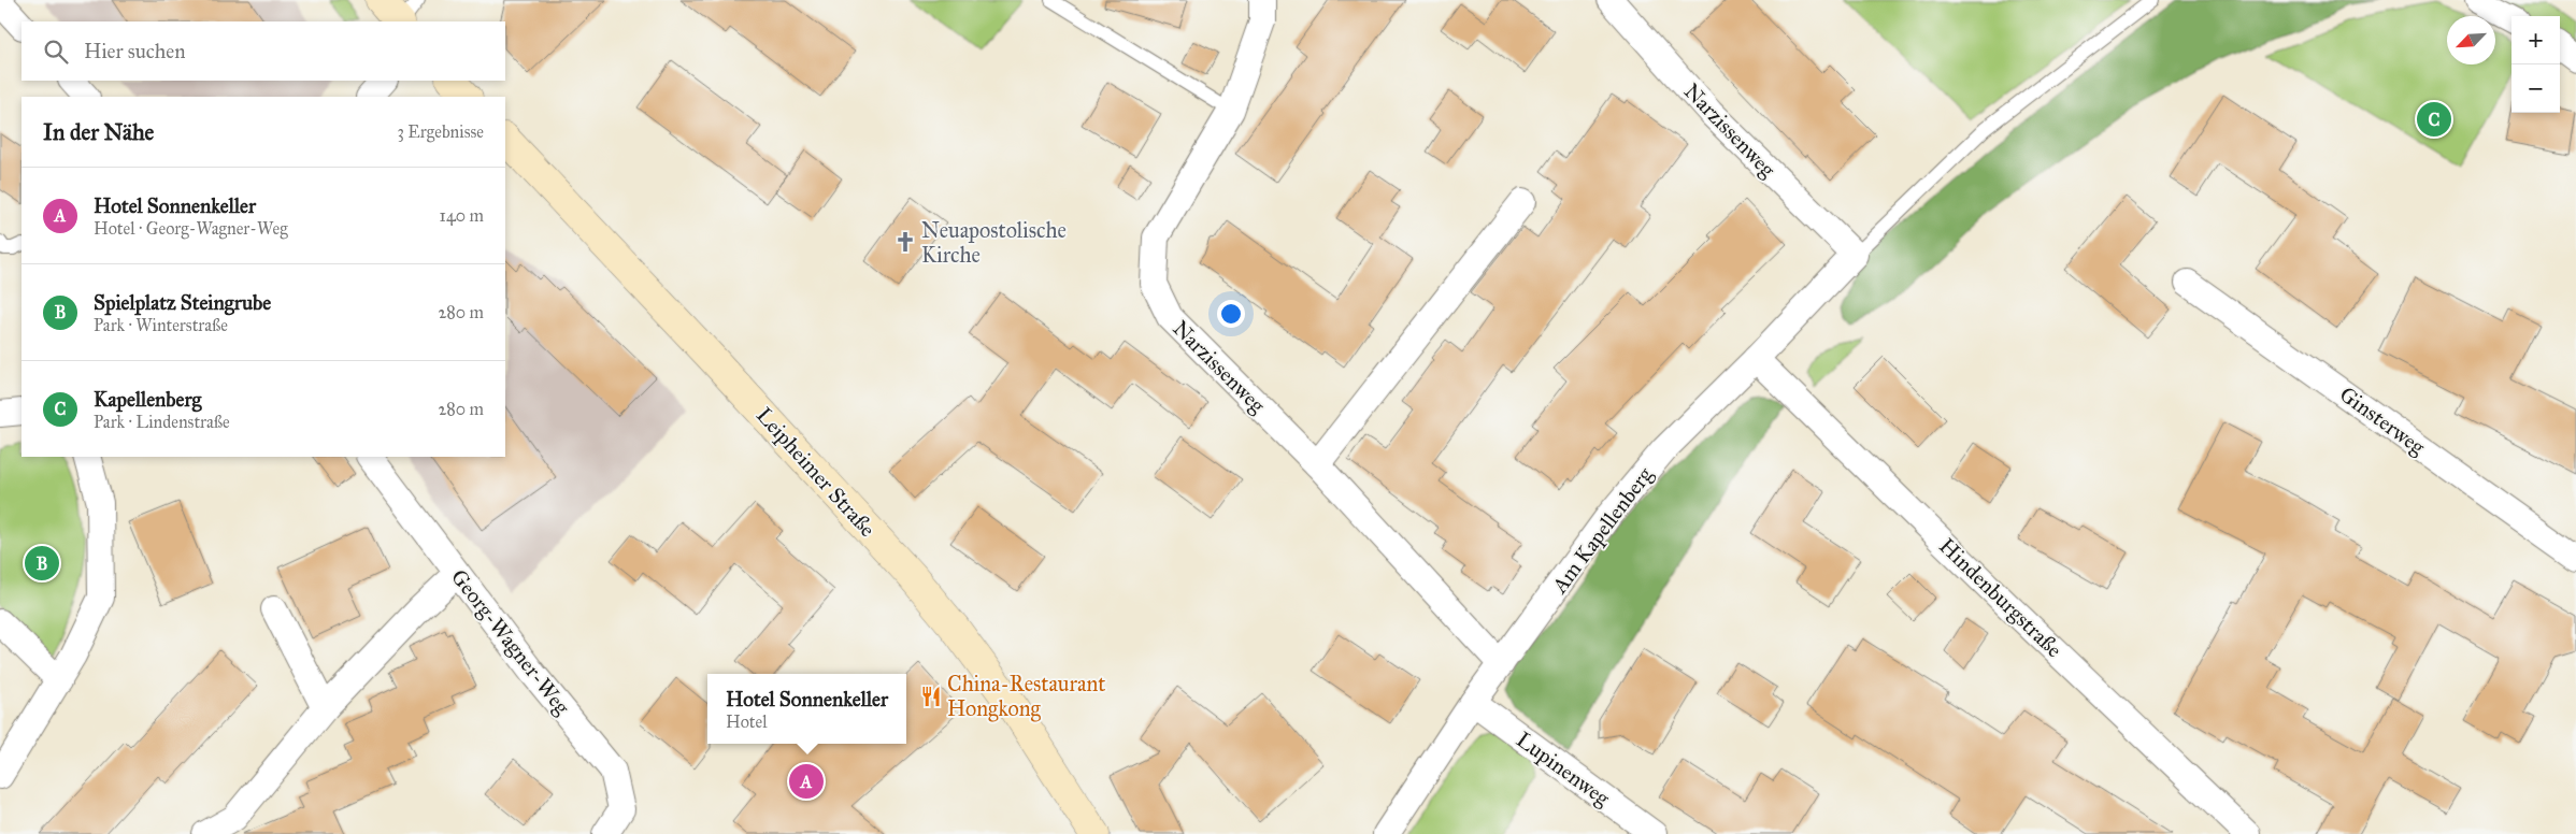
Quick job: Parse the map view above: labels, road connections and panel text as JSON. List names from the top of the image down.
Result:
{
  "streets": {
    "main road": ["Leipheimer Straße"],
    "street": [
      "Narzissenweg",
      "Ginsterweg",
      "Am Kapellenberg",
      "Hindenburgstraße",
      "Georg-Wagner-Weg",
      "Lupinenweg"
    ]
  },
  "crossings": [
    ["Narzissenweg", "Am Kapellenberg"],
    ["Am Kapellenberg", "Hindenburgstraße"],
    ["Am Kapellenberg", "Lupinenweg"]
  ],
  "places": {
    "church": ["Neuapostolische Kirche"],
    "restaurant": ["China-Restaurant Hongkong"]
  },
  "north": "bottom left",
  "page": {
    "map_buttons": ["+", "−"],
    "search": "Hier suchen",
    "heading": ["In der Nähe", "3 Ergebnisse"],
    "pins": ["C", "B", "A"],
    "list": [
      {
        "mark": "A",
        "name": "Hotel Sonnenkeller",
        "note": "Hotel · Georg-Wagner-Weg",
        "value": "140 m"
      },
      {
        "mark": "B",
        "name": "Spielplatz Steingrube",
        "note": "Park · Winterstraße",
        "value": "280 m"
      },
      {
        "mark": "C",
        "name": "Kapellenberg",
        "note": "Park · Lindenstraße",
        "value": "280 m"
      }
    ],
    "popup": ["Hotel Sonnenkeller", "Hotel"]
  }
}
